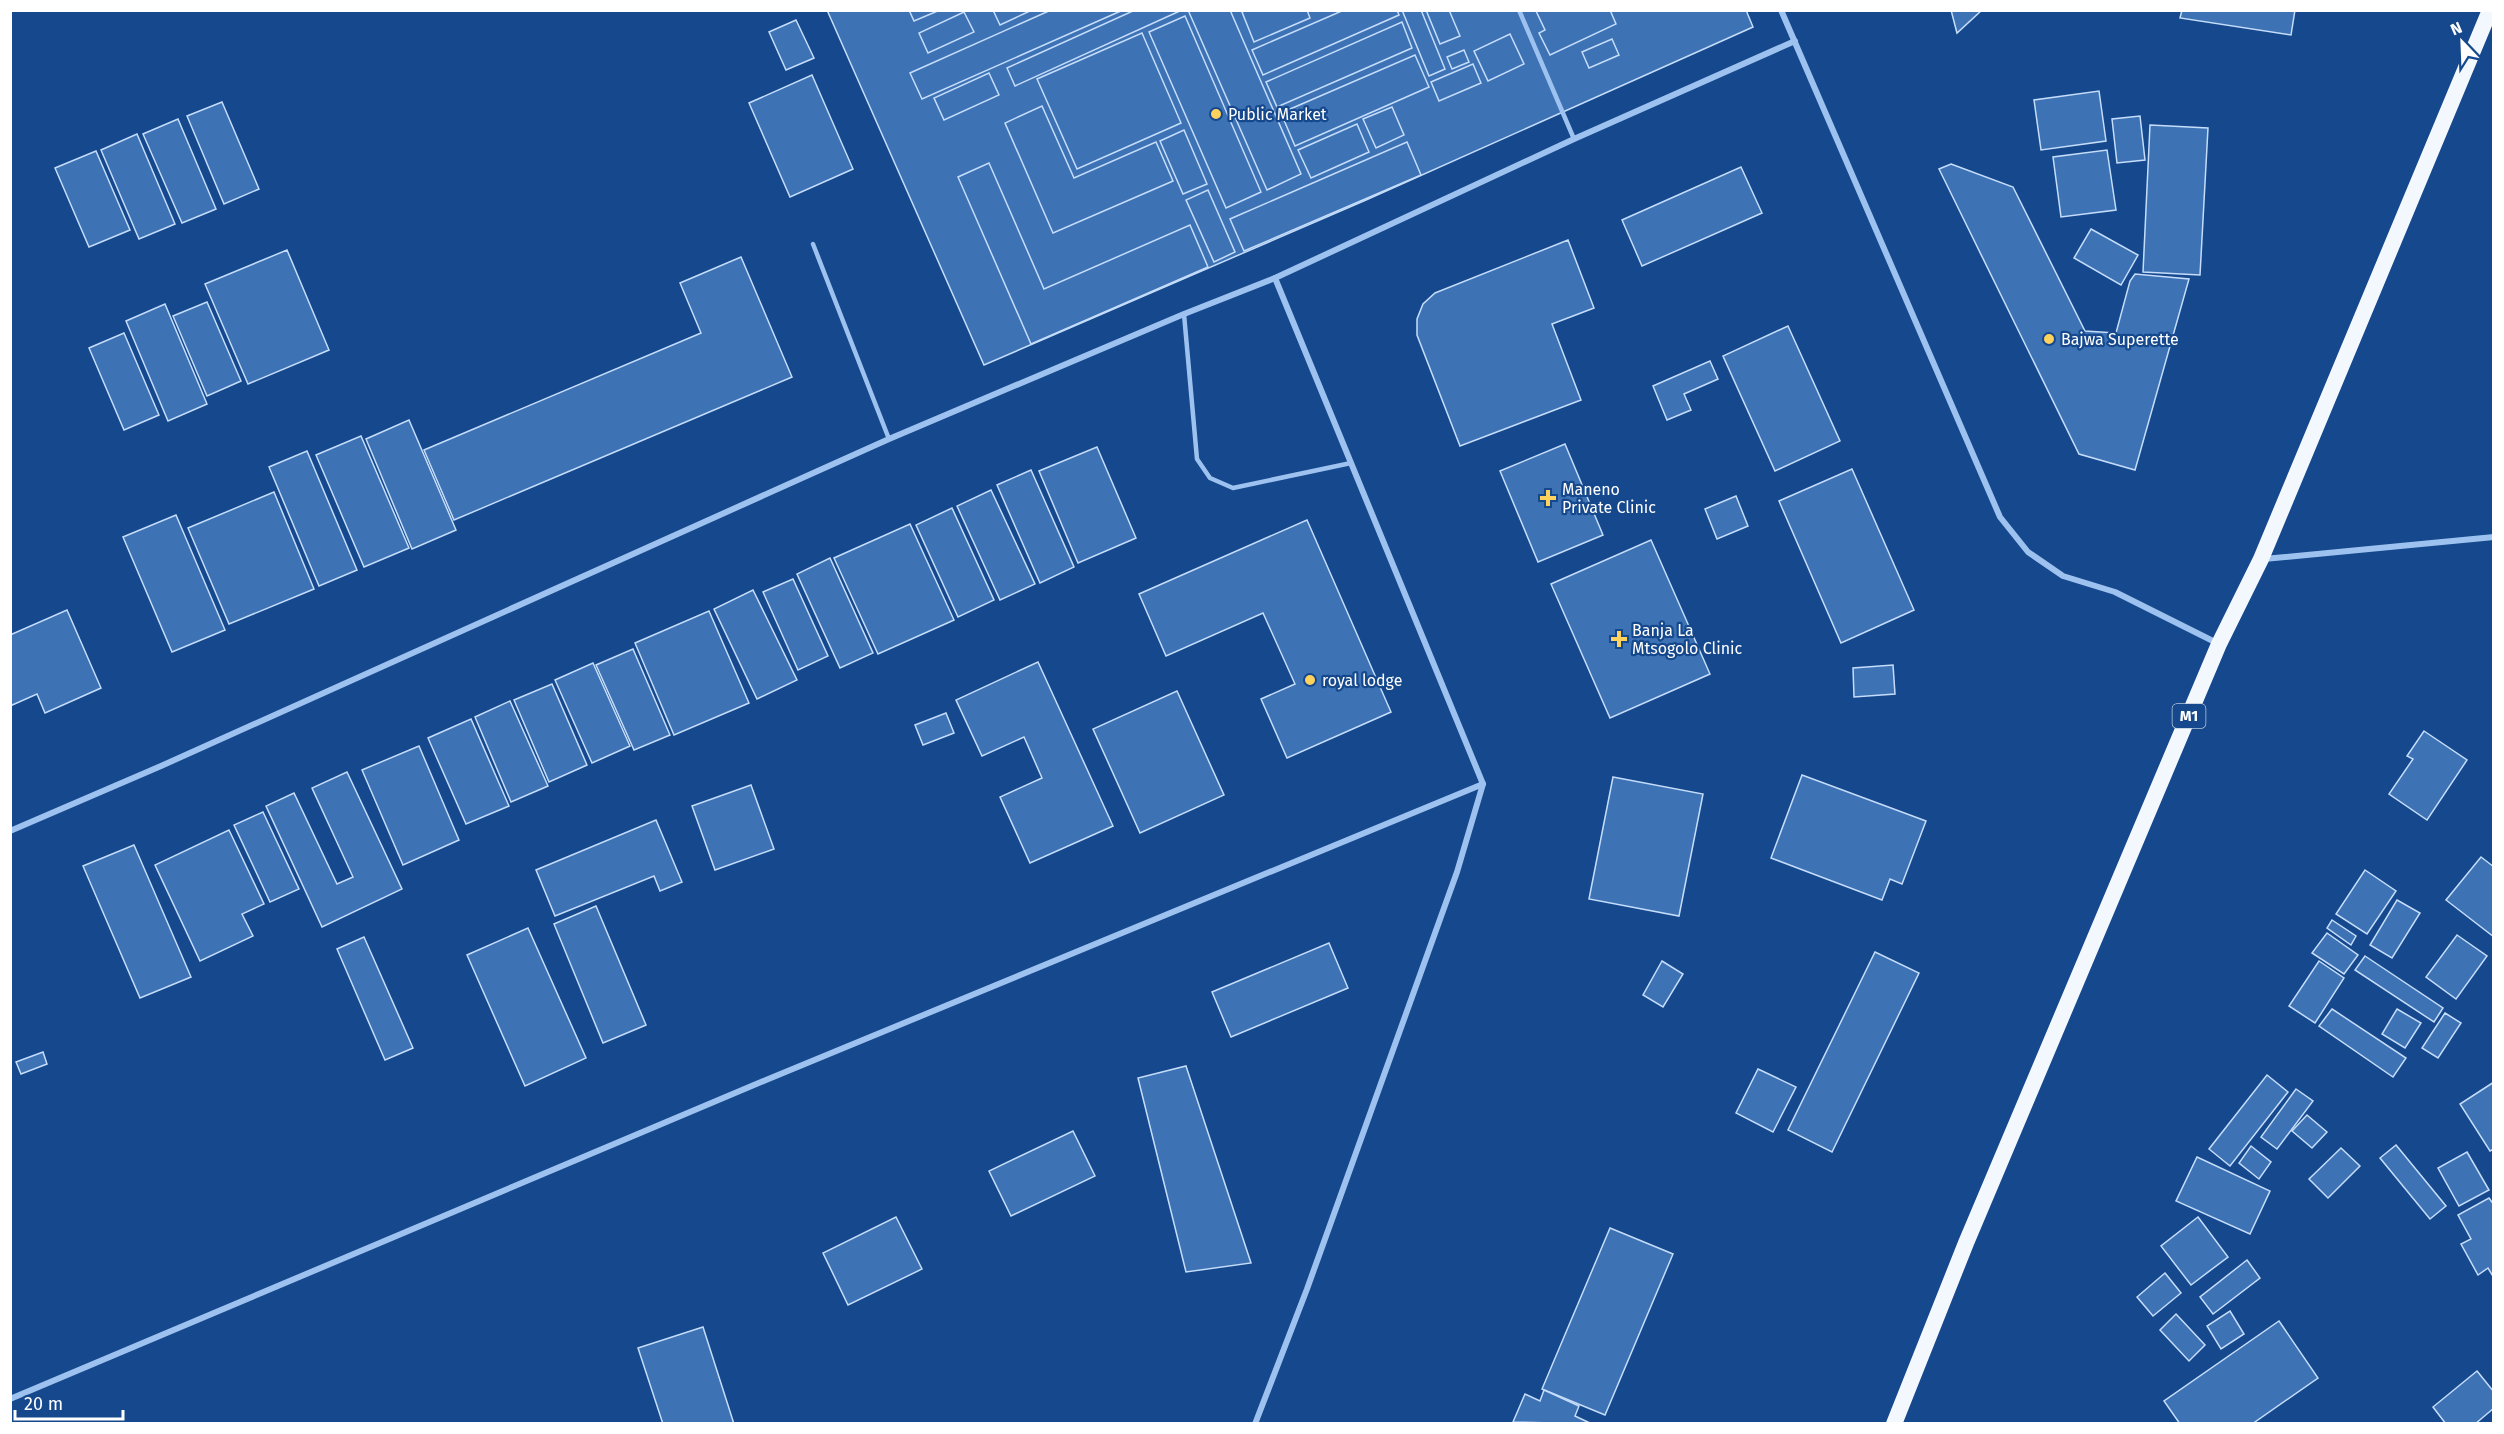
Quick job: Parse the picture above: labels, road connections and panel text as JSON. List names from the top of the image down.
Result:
{
  "streets": {
    "highway": ["M1"]
  },
  "places": {
    "other": ["Public Market", "Bajwa Superette", "royal lodge"],
    "health": ["Maneno Private Clinic", "Banja La Mtsogolo Clinic"]
  },
  "scale_bar": "20 m",
  "north": "top left"
}
